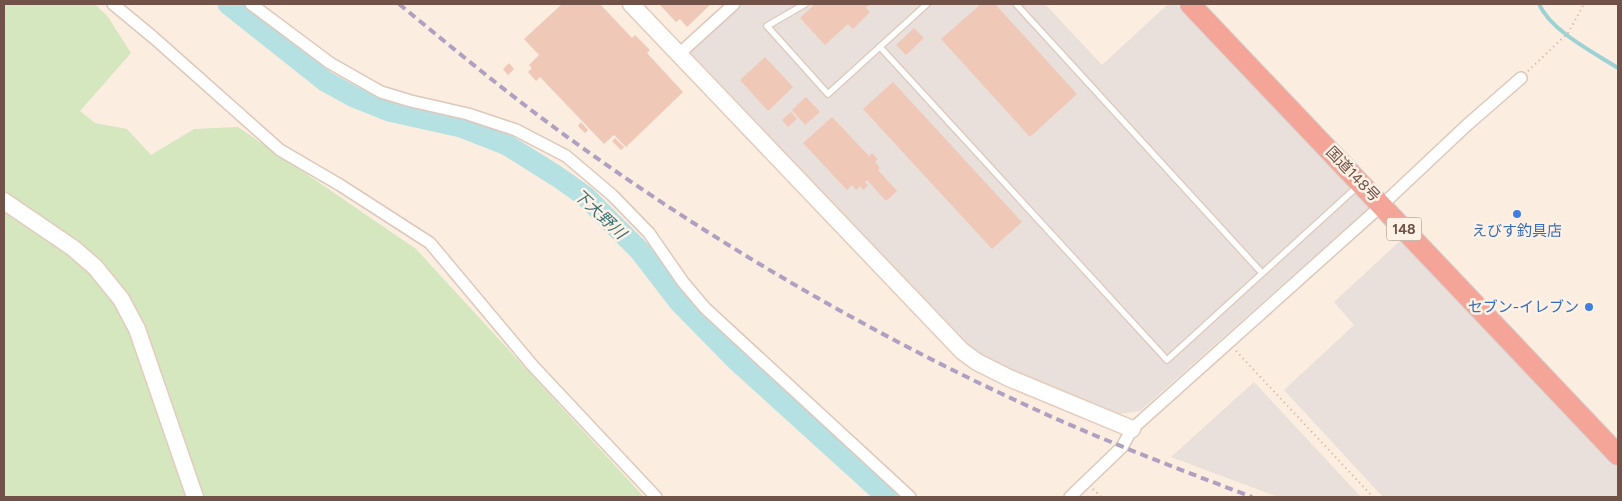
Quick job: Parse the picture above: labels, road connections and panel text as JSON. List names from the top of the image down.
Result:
{
  "streets": {
    "highway": ["国道148号", "148"]
  },
  "water": ["下大野川"],
  "places": ["えびす釣具店", "セブン-イレブン"]
}
